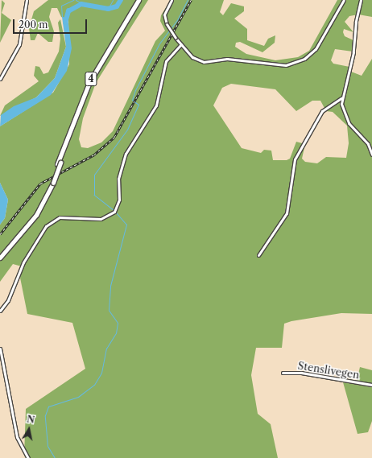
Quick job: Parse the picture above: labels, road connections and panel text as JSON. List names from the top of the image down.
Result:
{
  "streets": {
    "highway": ["4"],
    "street": ["Stenslivegen"]
  },
  "scale_bar": "200 m",
  "north": "top"
}
